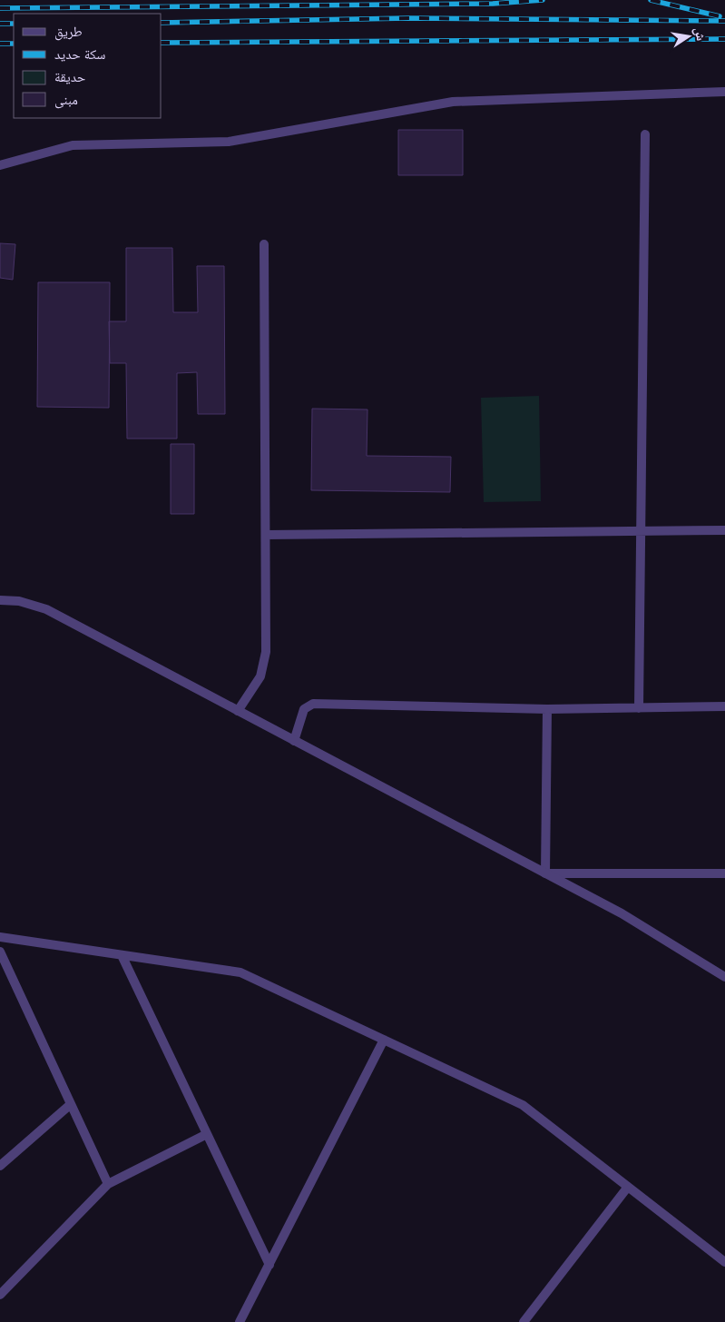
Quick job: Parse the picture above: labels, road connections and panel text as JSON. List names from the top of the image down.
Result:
{
  "legend": [
    "طريق",
    "سكة حديد",
    "حديقة",
    "مبنى"
  ],
  "north": "right"
}
